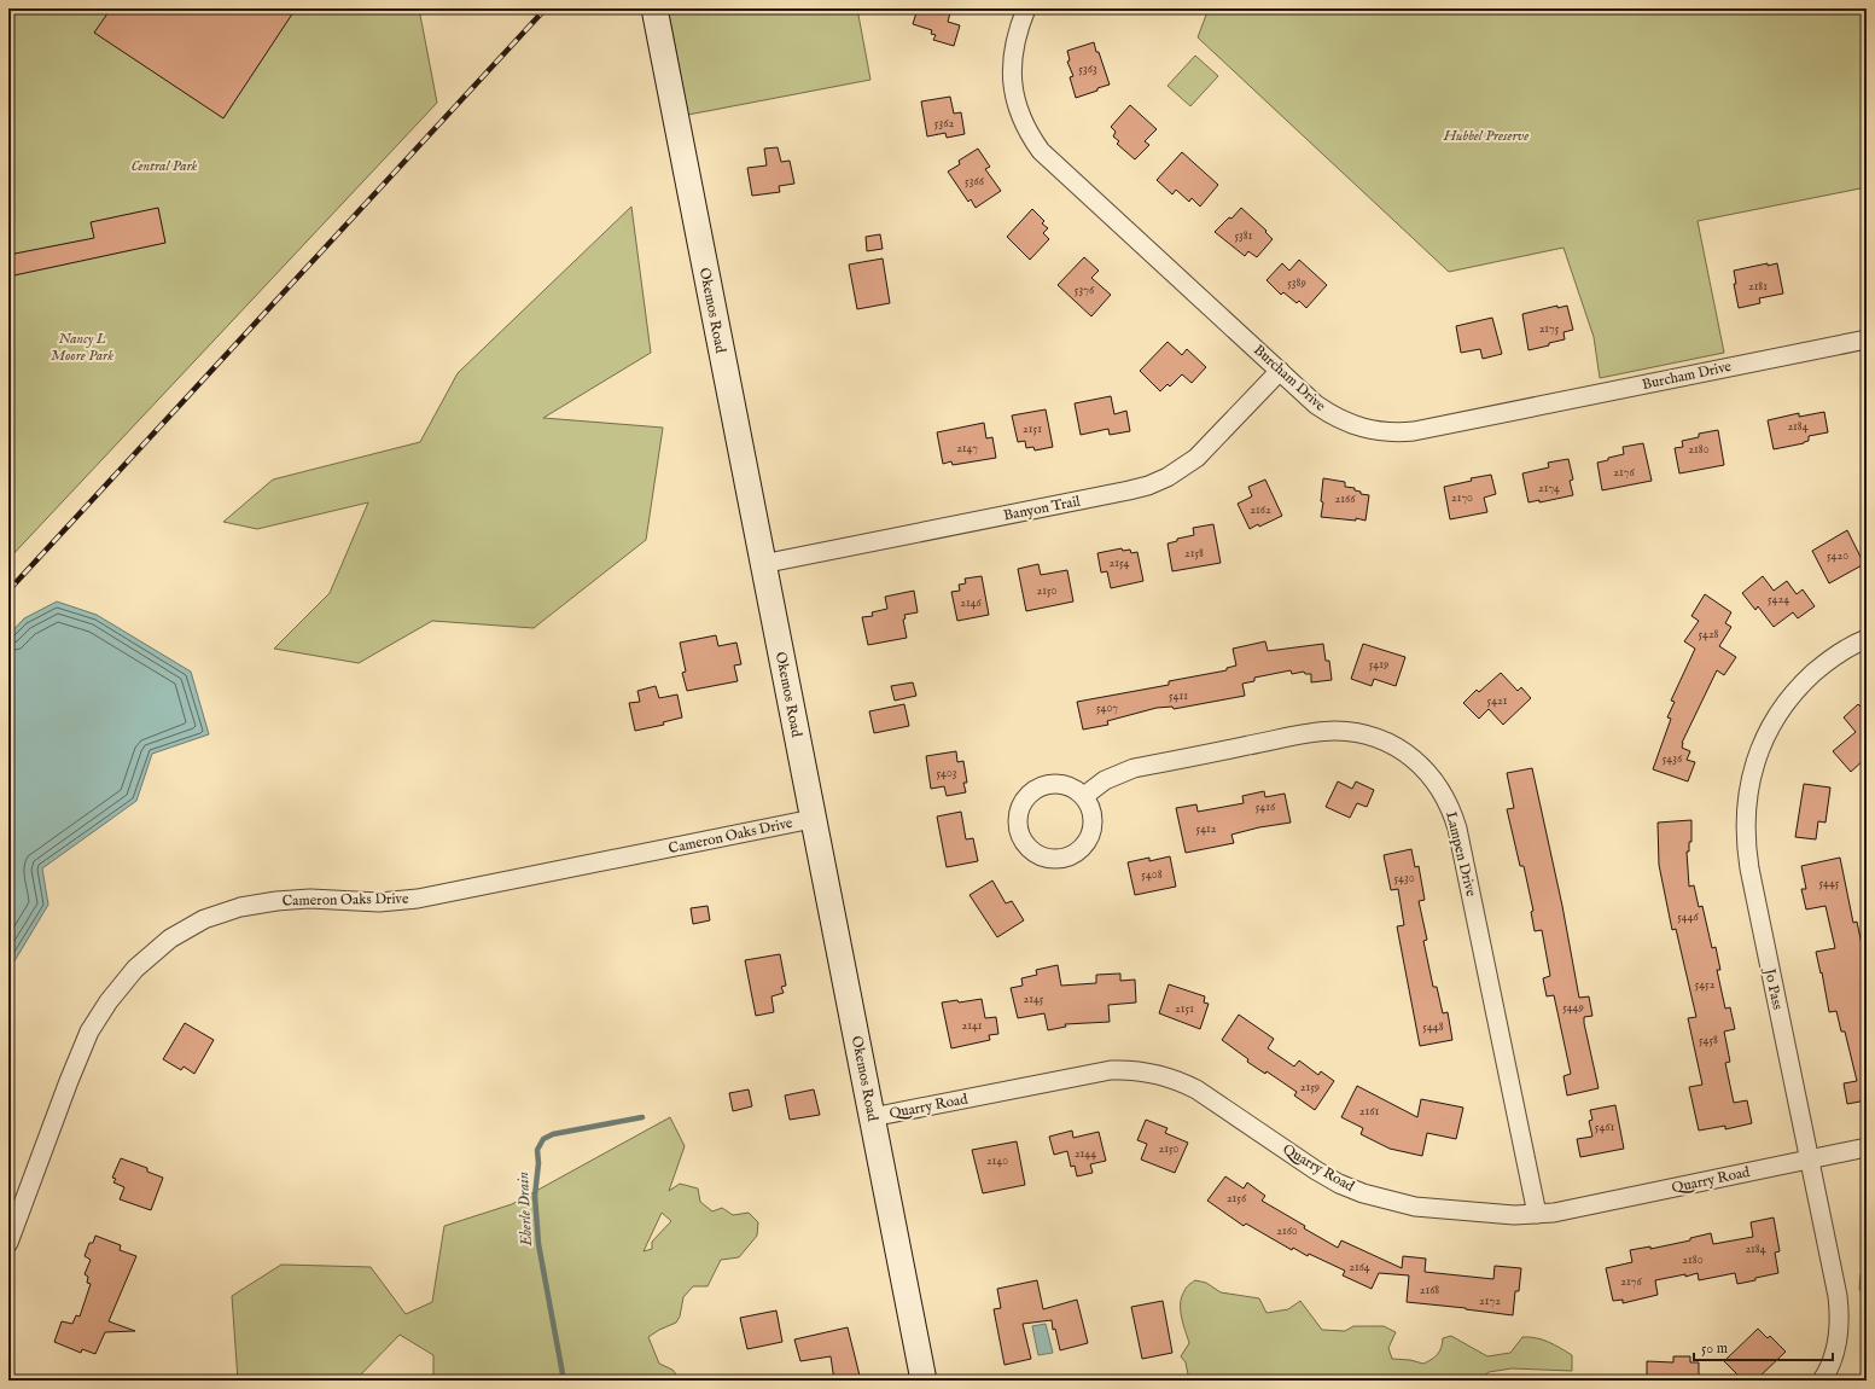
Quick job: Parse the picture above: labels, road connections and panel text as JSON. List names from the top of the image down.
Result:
{
  "streets": {
    "street": [
      "Okemos Road",
      "Burcham Drive",
      "Banyon Trail",
      "Cameron Oaks Drive",
      "Lampen Drive",
      "Jo Pass",
      "Quarry Road"
    ]
  },
  "crossings": [
    ["Okemos Road", "Banyon Trail"],
    ["Okemos Road", "Cameron Oaks Drive"],
    ["Okemos Road", "Quarry Road"],
    ["Burcham Drive", "Banyon Trail"],
    ["Lampen Drive", "Quarry Road"],
    ["Jo Pass", "Quarry Road"]
  ],
  "water": ["Eberle Drain"],
  "parks": ["Hubbel Preserve", "Central Park", "Nancy L Moore Park"],
  "house_numbers": [
    "5363",
    "5362",
    "5366",
    "5381",
    "5389",
    "2181",
    "5376",
    "2175",
    "2184",
    "2151",
    "2147",
    "2180",
    "2176",
    "2174",
    "2170",
    "2166",
    "2162",
    "2158",
    "5420",
    "2154",
    "2150",
    "5424",
    "2146",
    "5428",
    "5419",
    "5411",
    "5421",
    "5407",
    "5436",
    "5403",
    "5416",
    "5412",
    "5408",
    "5430",
    "5445",
    "5446",
    "5452",
    "2145",
    "5449",
    "2151",
    "2141",
    "5448",
    "5458",
    "2159",
    "2161",
    "5461",
    "2150",
    "2144",
    "2140",
    "2156",
    "2160",
    "2184",
    "2180",
    "2164",
    "2176",
    "2168",
    "2172"
  ],
  "scale_bar": "50 m"
}
